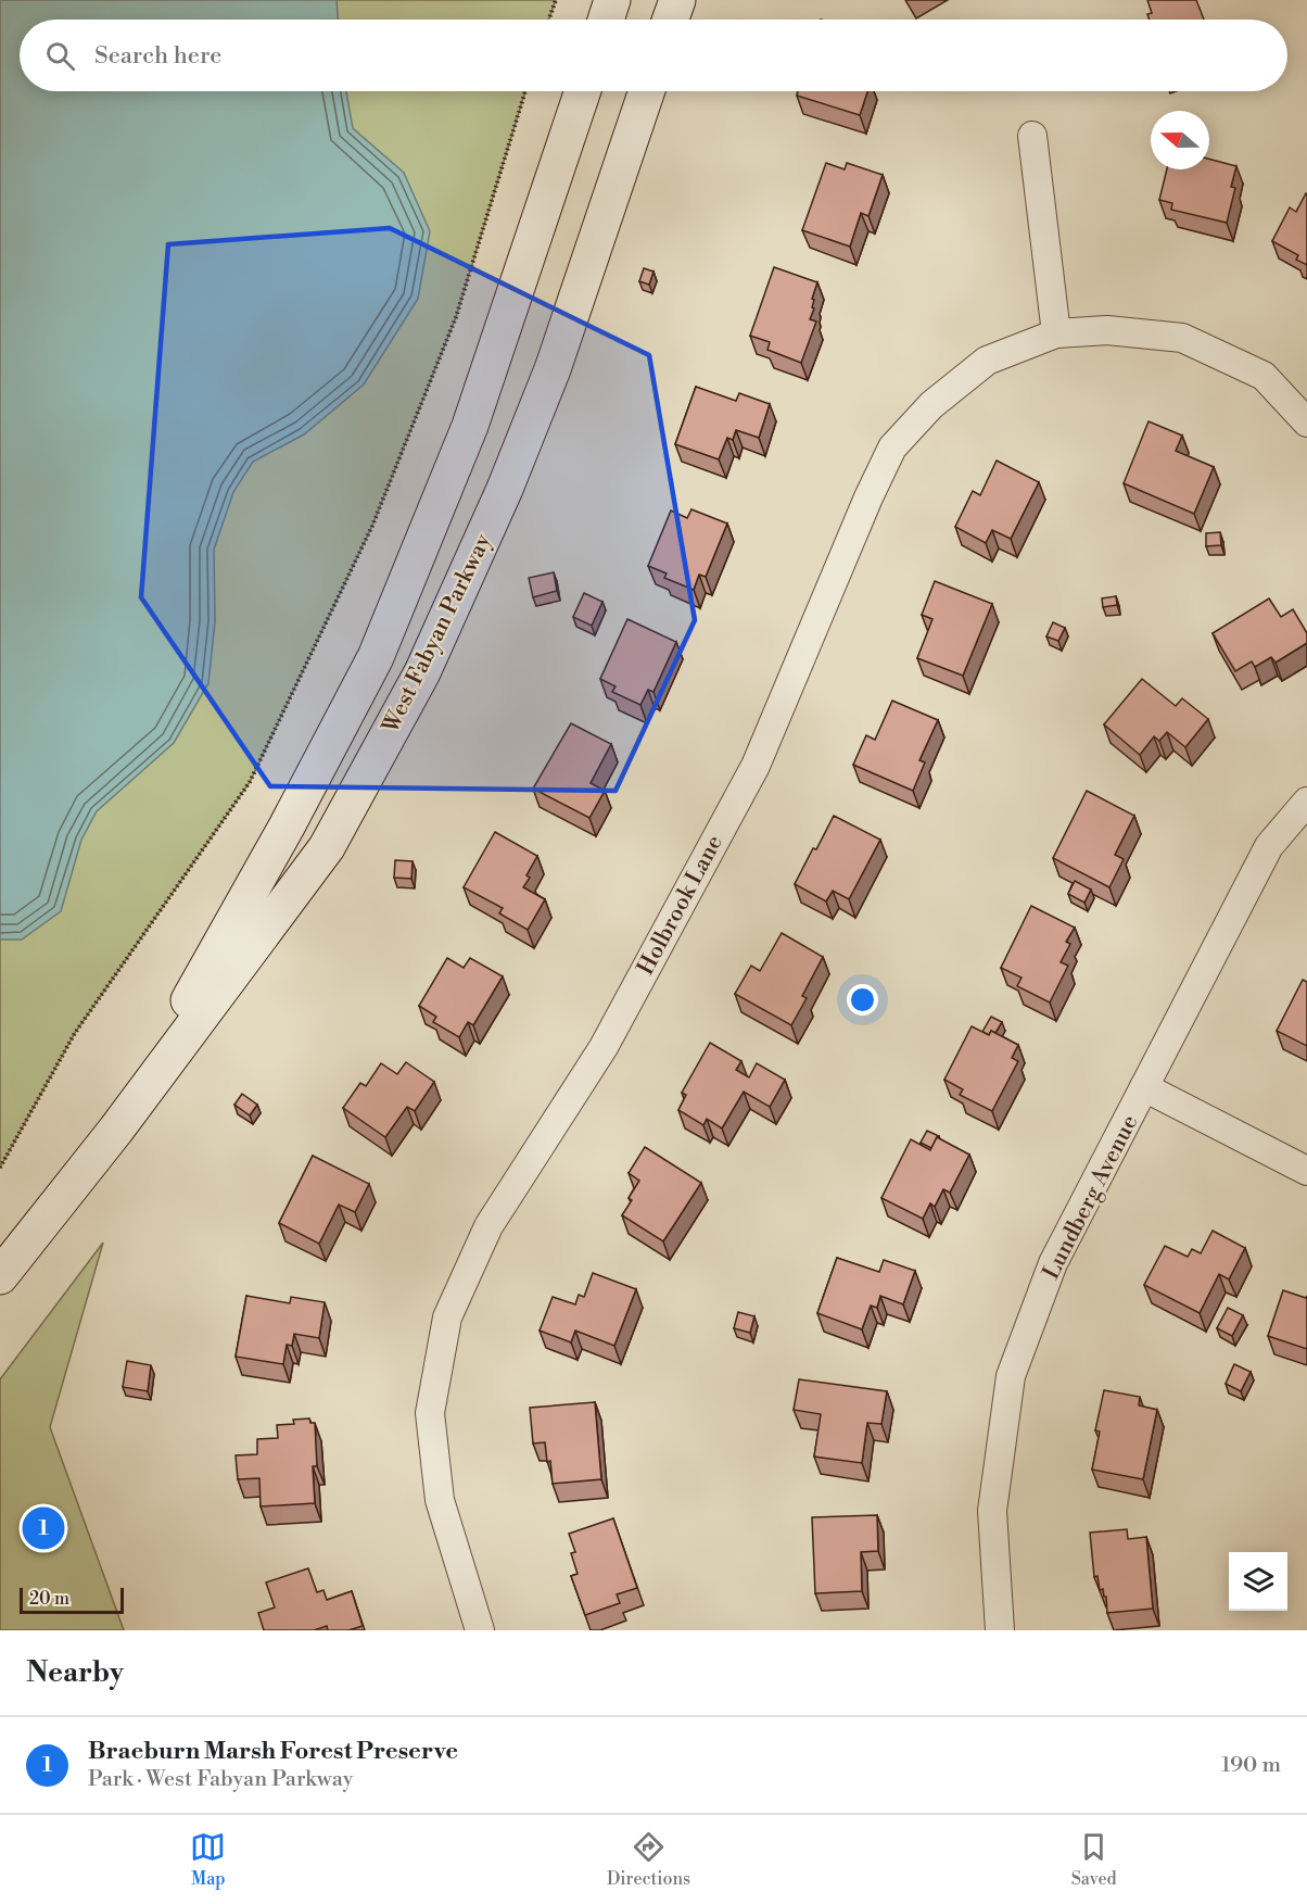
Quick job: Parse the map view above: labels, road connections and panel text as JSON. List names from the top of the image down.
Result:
{
  "streets": {
    "main road": ["West Fabyan Parkway"],
    "street": ["Holbrook Lane", "Lundberg Avenue"]
  },
  "scale_bar": "20 m",
  "north": "left",
  "page": {
    "search": "Search here",
    "pins": "1",
    "scale": "20 m",
    "heading": "Nearby",
    "list": [
      {
        "mark": "1",
        "name": "Braeburn Marsh Forest Preserve",
        "note": "Park · West Fabyan Parkway",
        "value": "190 m"
      }
    ],
    "nav": ["Map", "Directions", "Saved"]
  }
}
